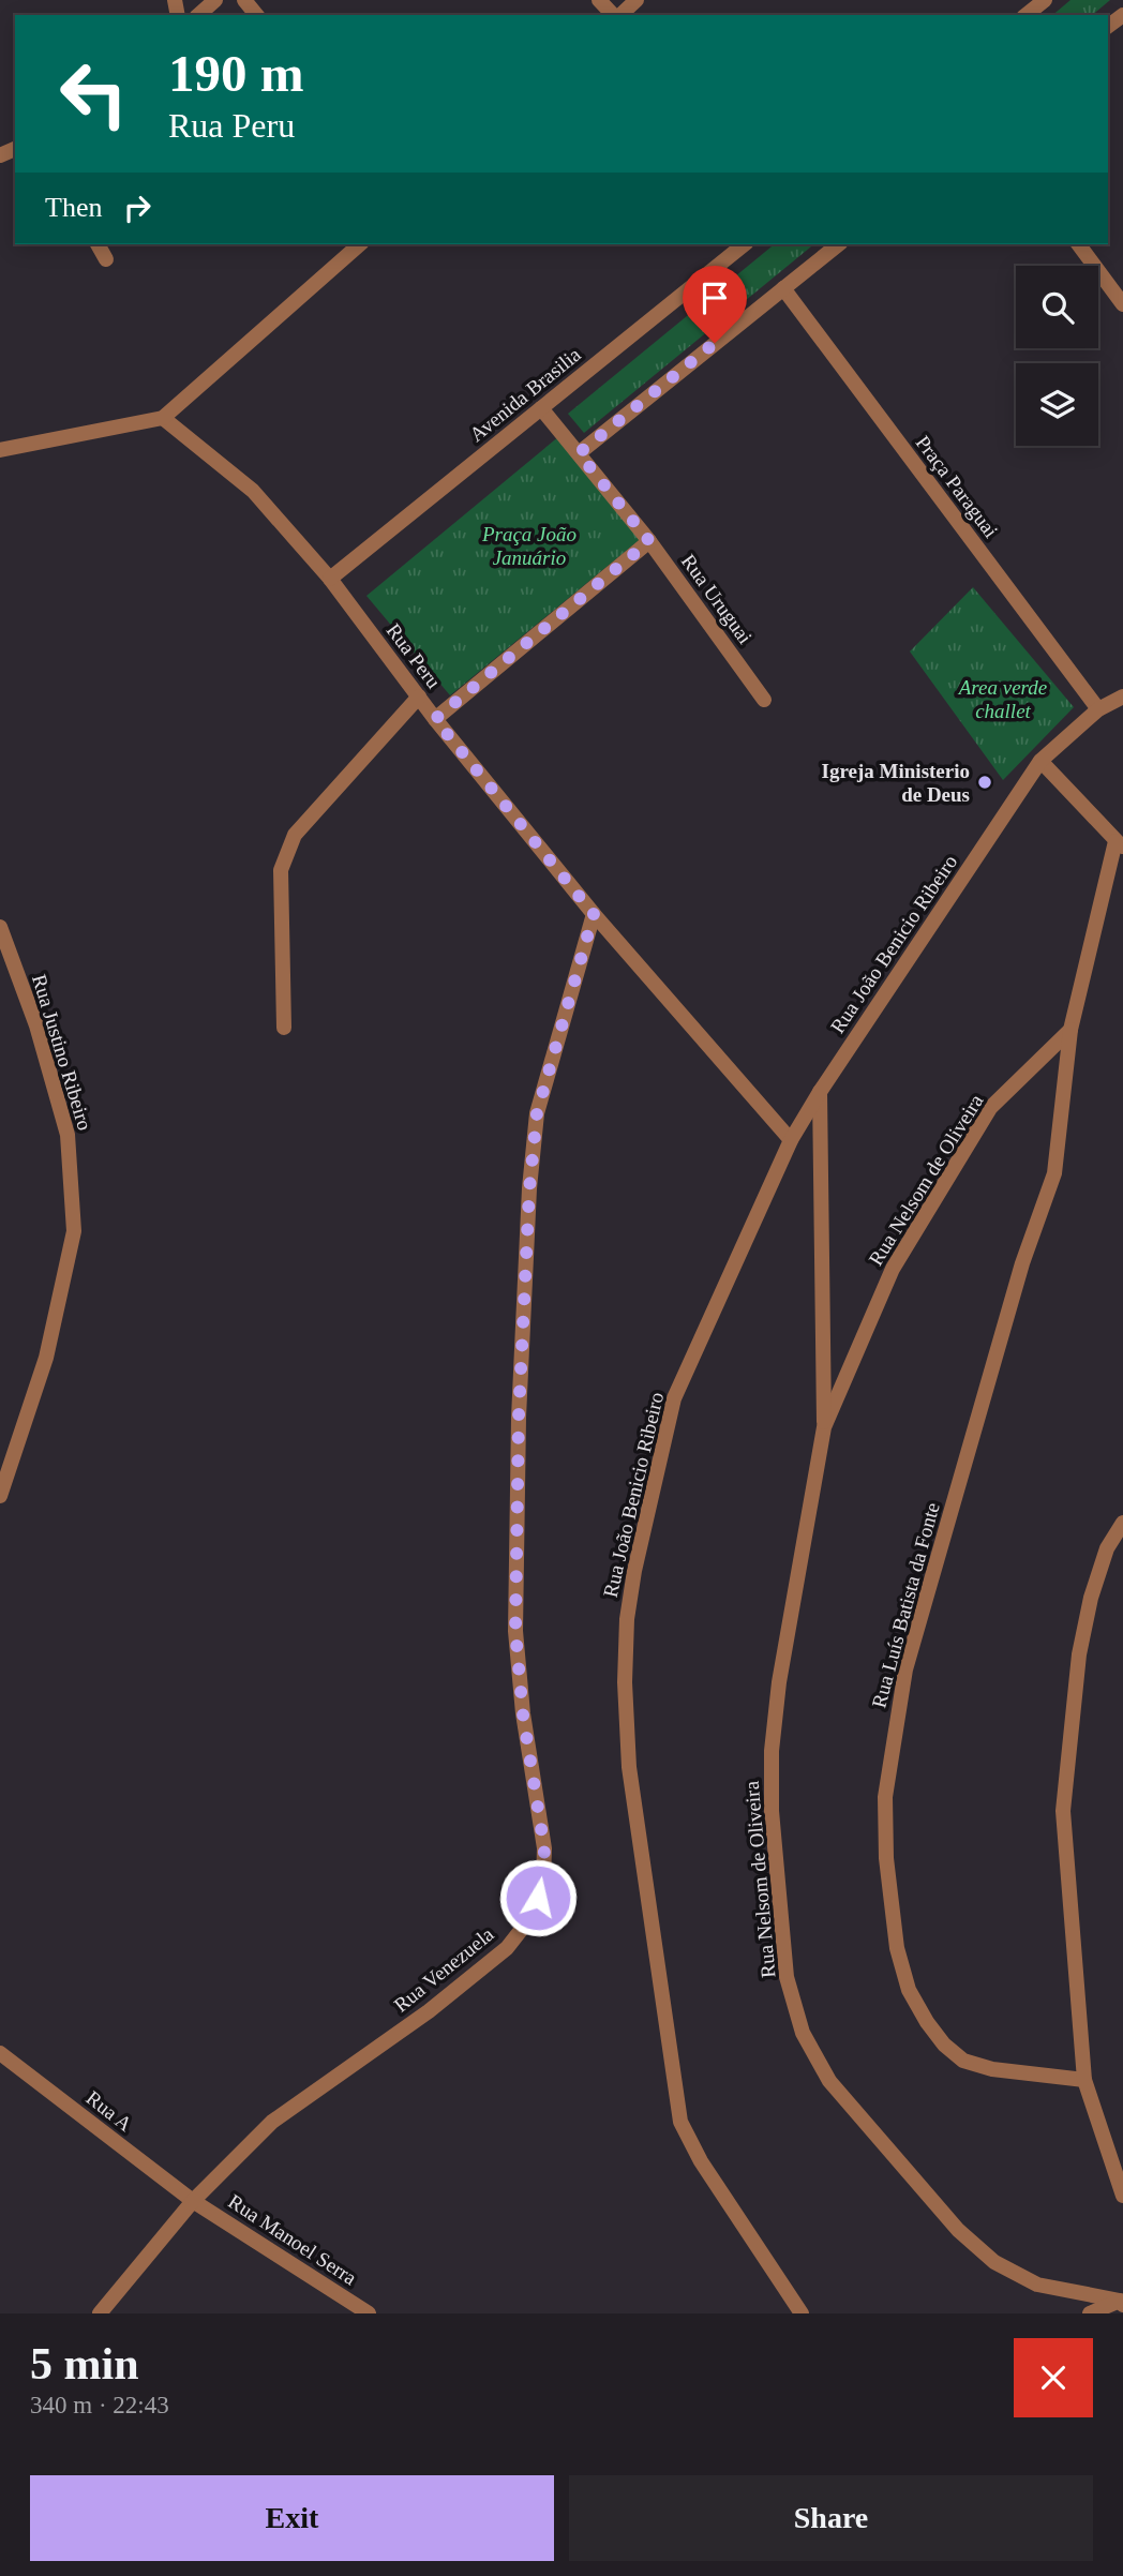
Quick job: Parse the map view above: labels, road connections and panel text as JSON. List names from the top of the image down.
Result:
{
  "streets": {
    "street": [
      "Avenida Brasilia",
      "Praça Paraguai",
      "Rua Uruguai",
      "Rua Peru",
      "Rua João Benicio Ribeiro",
      "Rua Justino Ribeiro",
      "Rua Nelsom de Oliveira",
      "Rua Luís Batista da Fonte",
      "Rua Venezuela",
      "Rua A",
      "Rua Manoel Serra"
    ]
  },
  "crossings": [
    ["Avenida Brasilia", "Rua Uruguai"],
    ["Avenida Brasilia", "Rua Peru"],
    ["Praça Paraguai", "Rua João Benicio Ribeiro"],
    ["Rua Peru", "Rua João Benicio Ribeiro"],
    ["Rua Peru", "Rua Venezuela"],
    ["Rua João Benicio Ribeiro", "Rua Nelsom de Oliveira"],
    ["Rua Nelsom de Oliveira", "Rua Luís Batista da Fonte"],
    ["Rua Venezuela", "Rua A"],
    ["Rua Venezuela", "Rua Manoel Serra"],
    ["Rua A", "Rua Manoel Serra"]
  ],
  "parks": ["Praça João Januário", "Area verde challet"],
  "places": ["Igreja Ministerio de Deus"],
  "page": {
    "turn": ["190 m", "Rua Peru"],
    "then": "Then",
    "heading": ["5 min", "340 m · 22:43"],
    "buttons": ["Exit", "Share"]
  }
}
